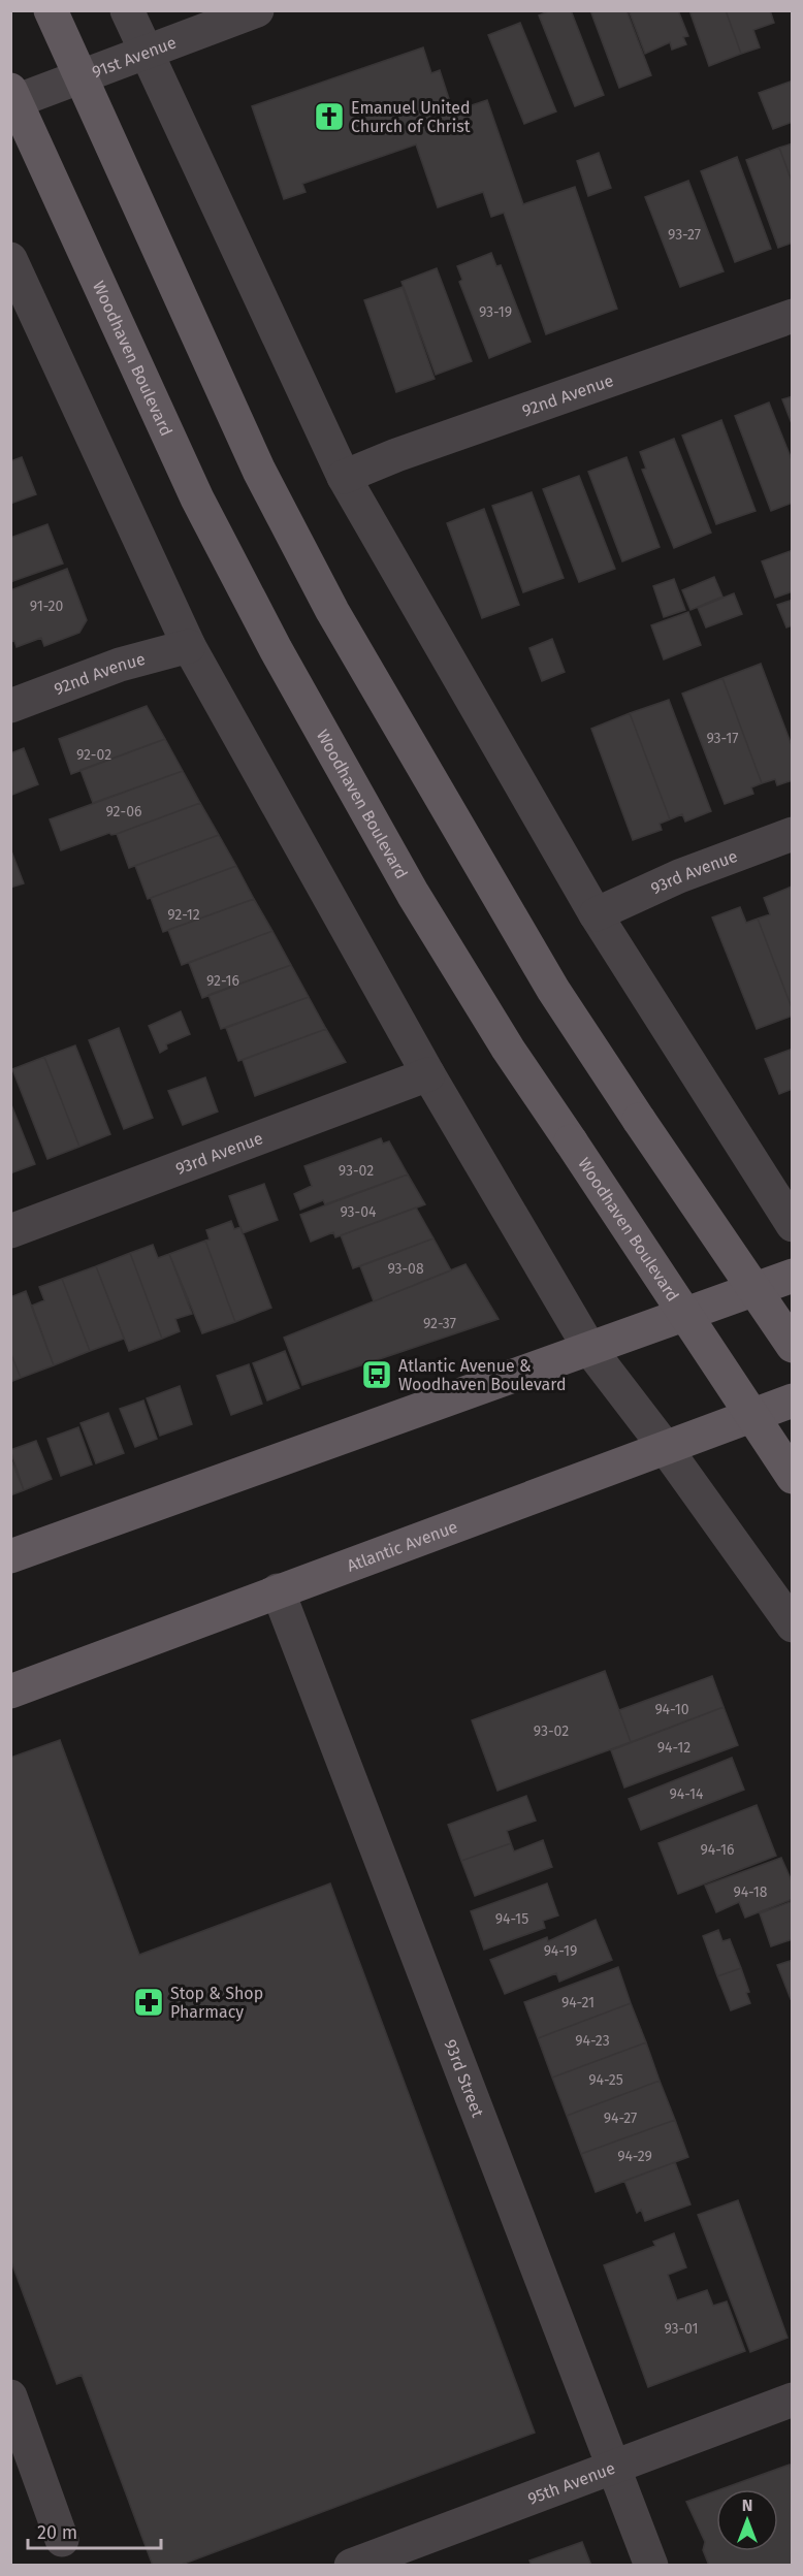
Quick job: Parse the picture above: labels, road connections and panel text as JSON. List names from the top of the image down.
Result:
{
  "streets": {
    "main road": ["Woodhaven Boulevard", "Atlantic Avenue"],
    "street": [
      "91st Avenue",
      "92nd Avenue",
      "93rd Avenue",
      "93rd Street",
      "95th Avenue"
    ]
  },
  "crossings": [
    ["91st Avenue", "Woodhaven Boulevard"],
    ["Atlantic Avenue", "93rd Street"],
    ["93rd Street", "95th Avenue"]
  ],
  "places": {
    "church": ["Emanuel United Church of Christ"],
    "bus stop": ["Atlantic Avenue & Woodhaven Boulevard"],
    "pharmacy": ["Stop & Shop Pharmacy"]
  },
  "house_numbers": [
    "93-27",
    "93-19",
    "91-20",
    "93-17",
    "92-02",
    "92-06",
    "92-12",
    "92-16",
    "93-02",
    "93-04",
    "93-08",
    "92-37",
    "94-10",
    "93-02",
    "94-12",
    "94-14",
    "94-16",
    "94-18",
    "94-15",
    "94-19",
    "94-21",
    "94-23",
    "94-25",
    "94-27",
    "94-29",
    "93-01"
  ],
  "scale_bar": "20 m",
  "north": "top"
}
